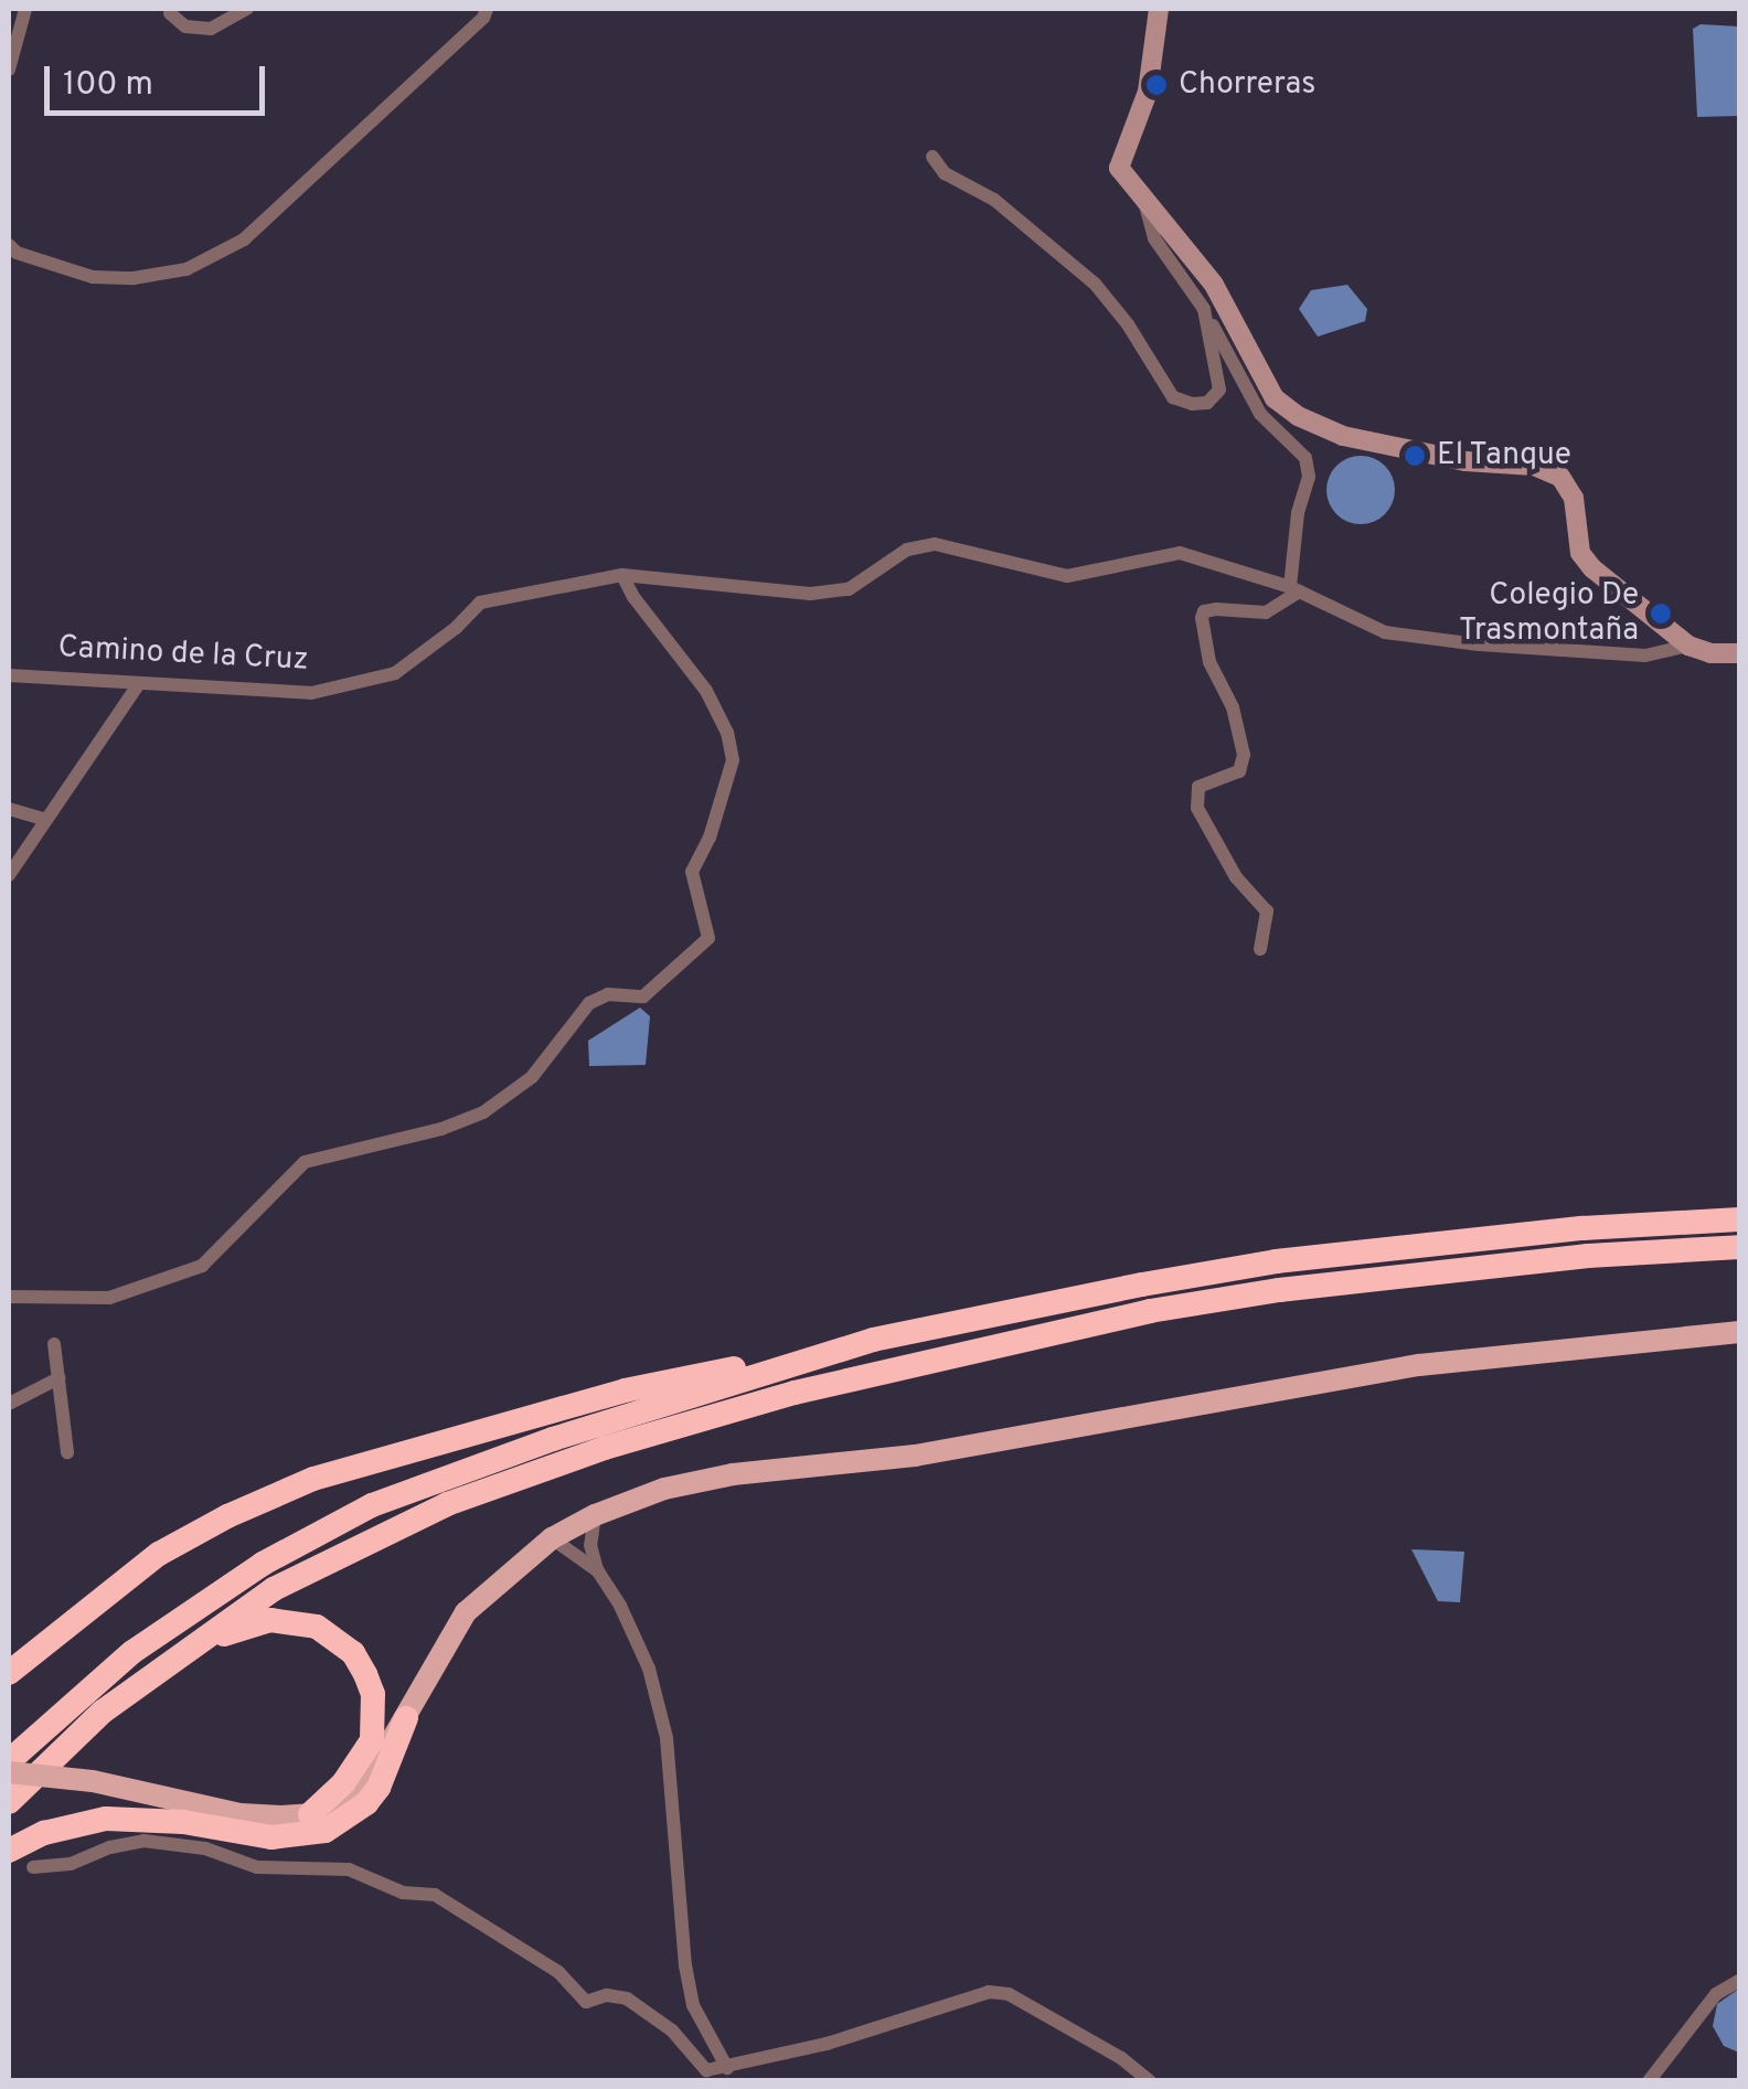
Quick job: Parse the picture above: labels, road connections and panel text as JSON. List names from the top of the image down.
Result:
{
  "streets": {
    "street": ["Camino de la Cruz"]
  },
  "places": ["Chorreras", "El Tanque", "Colegio De Trasmontaña"],
  "scale_bar": "100 m"
}
